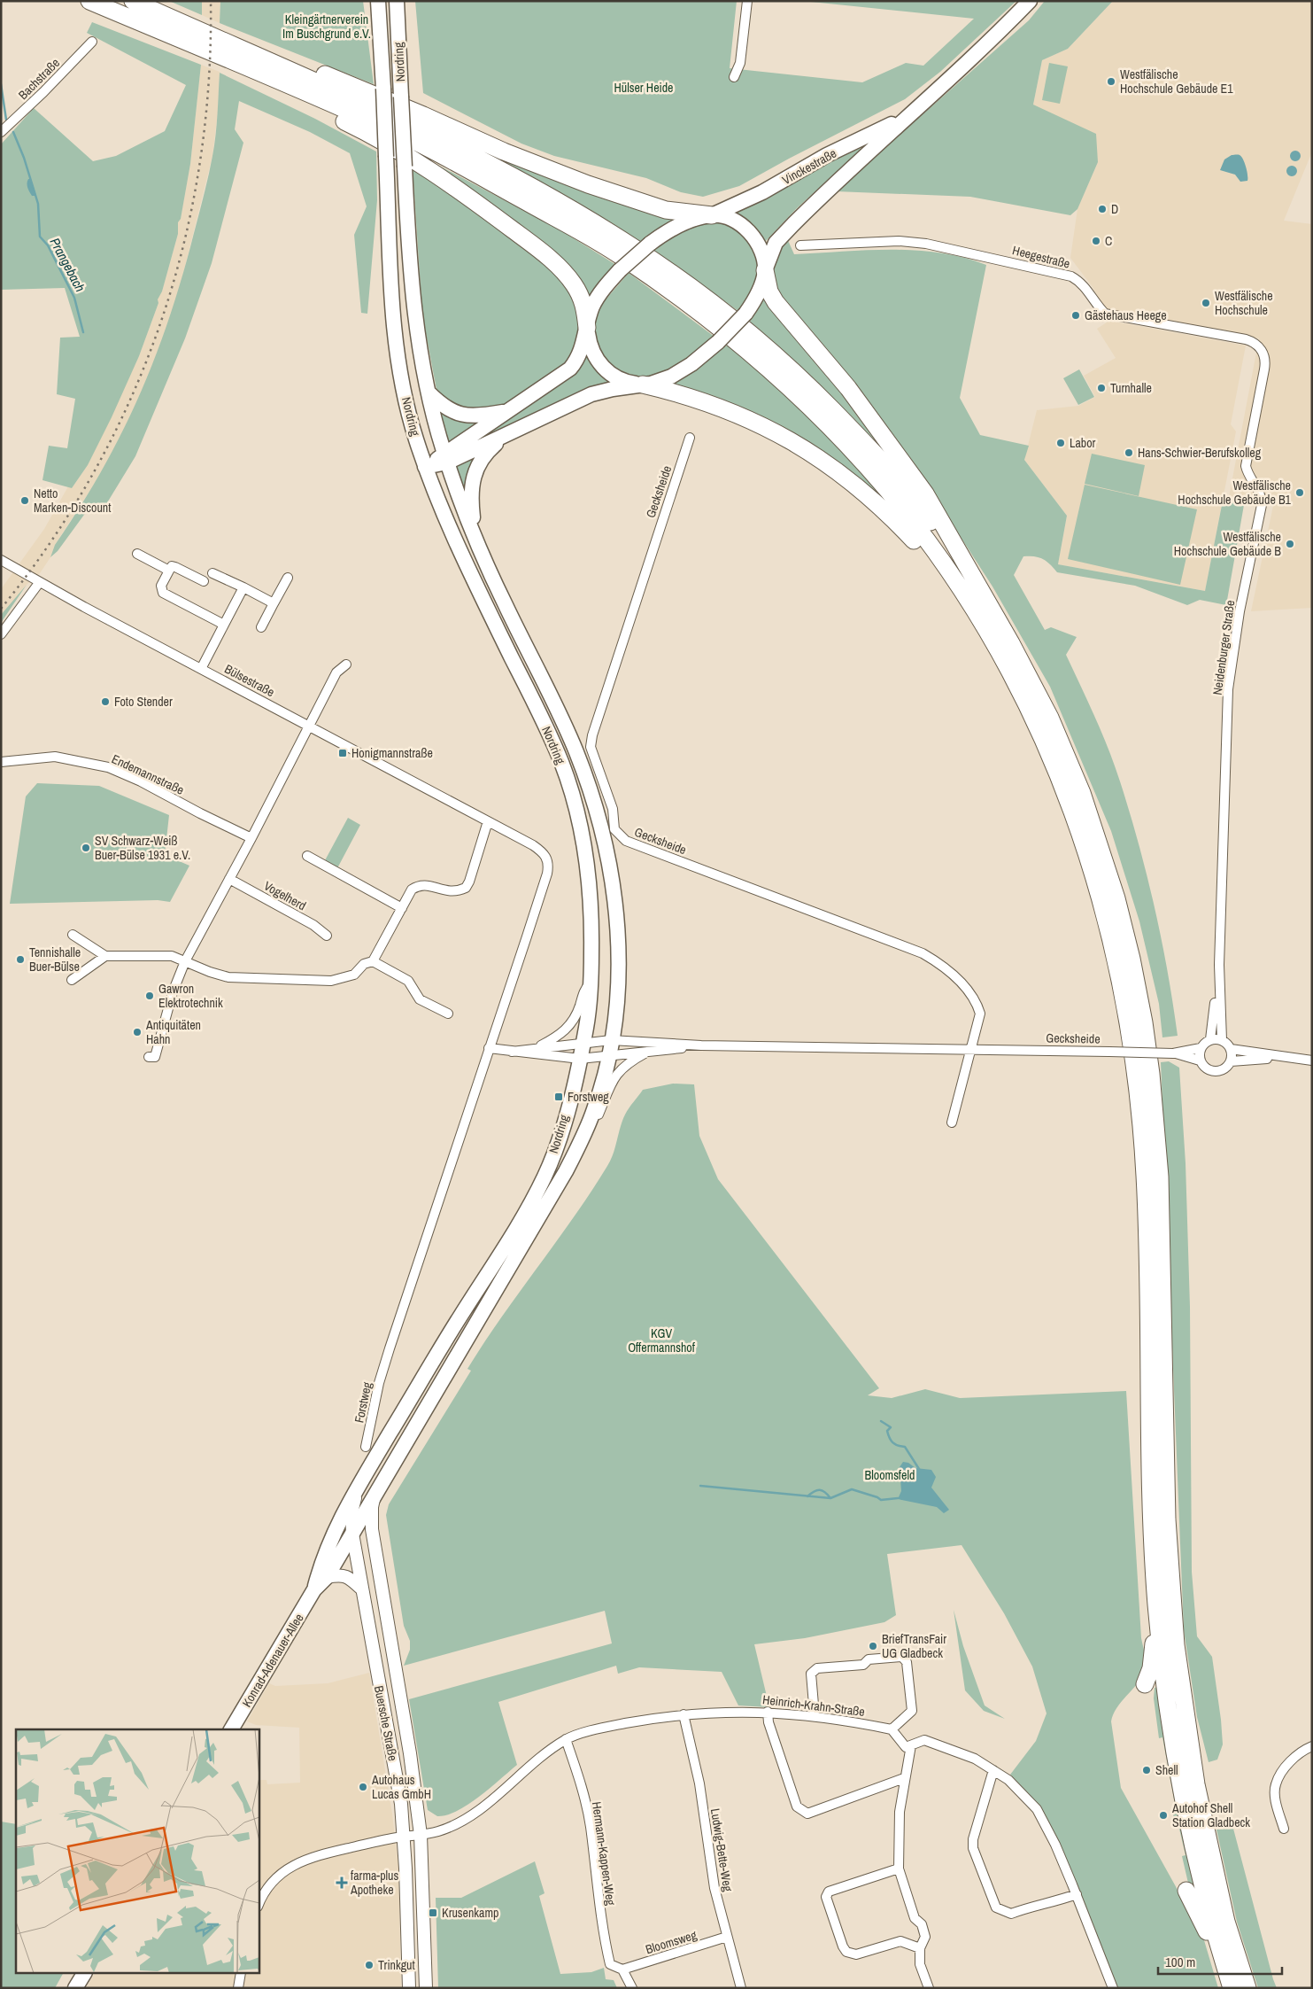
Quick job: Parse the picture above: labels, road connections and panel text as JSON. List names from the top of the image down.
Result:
{
  "streets": {
    "main road": [
      "Nordring",
      "Vinckestraße",
      "Konrad-Adenauer-Allee",
      "Buersche Straße"
    ],
    "street": [
      "Bachstraße",
      "Heegestraße",
      "Gecksheide",
      "Neidenburger Straße",
      "Bülsestraße",
      "Endemannstraße",
      "Vogelherd",
      "Forstweg",
      "Heinrich-Krahn-Straße",
      "Ludwig-Bette-Weg",
      "Hermann-Kappen-Weg",
      "Bloomsweg"
    ]
  },
  "crossings": [
    ["Nordring", "Vinckestraße"],
    ["Nordring", "Gecksheide"],
    ["Nordring", "Konrad-Adenauer-Allee"],
    ["Heegestraße", "Neidenburger Straße"],
    ["Gecksheide", "Neidenburger Straße"],
    ["Gecksheide", "Forstweg"],
    ["Bülsestraße", "Forstweg"],
    ["Konrad-Adenauer-Allee", "Buersche Straße"],
    ["Heinrich-Krahn-Straße", "Buersche Straße"],
    ["Heinrich-Krahn-Straße", "Ludwig-Bette-Weg"],
    ["Heinrich-Krahn-Straße", "Hermann-Kappen-Weg"],
    ["Ludwig-Bette-Weg", "Bloomsweg"],
    ["Hermann-Kappen-Weg", "Bloomsweg"]
  ],
  "water": ["Prangebach"],
  "parks": [
    "Kleingärtnerverein Im Buschgrund e.V.",
    "Hülser Heide",
    "KGV Offermannshof",
    "Bloomsfeld"
  ],
  "places": {
    "other": [
      "Westfälische Hochschule Gebäude E1",
      "D",
      "C",
      "Westfälische Hochschule",
      "Gästehaus Heege",
      "Turnhalle",
      "Labor",
      "Hans-Schwier-Berufskolleg",
      "Westfälische Hochschule Gebäude B1",
      "Netto Marken-Discount",
      "Westfälische Hochschule Gebäude B",
      "Foto Stender",
      "SV Schwarz-Weiß Buer-Bülse 1931 e.V.",
      "Tennishalle Buer-Bülse",
      "Gawron Elektrotechnik",
      "Antiquitäten Hahn",
      "BriefTransFair UG Gladbeck",
      "Shell",
      "Autohaus Lucas GmbH",
      "Autohof Shell Station Gladbeck",
      "Trinkgut"
    ],
    "transit": ["Honigmannstraße", "Forstweg", "Krusenkamp"],
    "health": ["farma-plus Apotheke"]
  },
  "scale_bar": "100 m"
}
